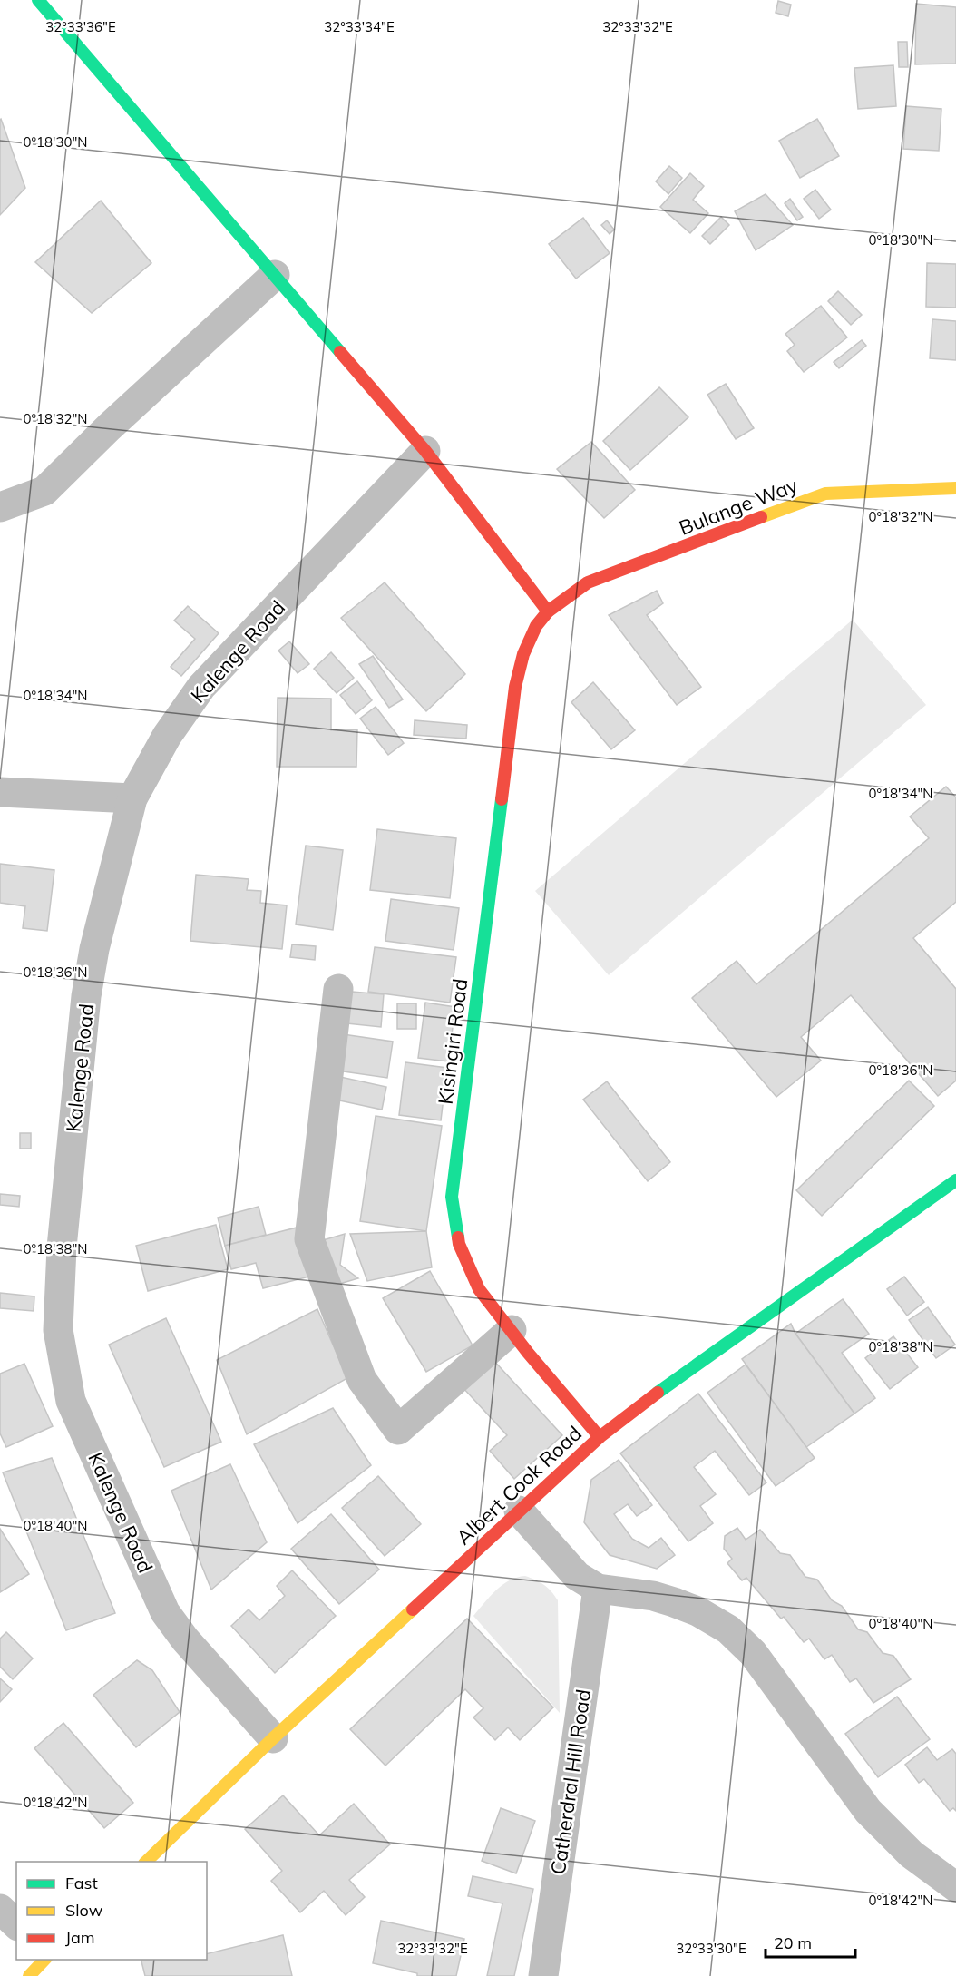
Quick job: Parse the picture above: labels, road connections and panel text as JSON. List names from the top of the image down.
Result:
{
  "streets": {
    "main road": ["Bulange Way", "Kisingiri Road", "Albert Cook Road"],
    "street": ["Kalenge Road", "Catherdral Hill Road"]
  },
  "crossings": [
    ["Bulange Way", "Kisingiri Road"],
    ["Kalenge Road", "Albert Cook Road"],
    ["Kisingiri Road", "Albert Cook Road"]
  ],
  "legend": ["Fast", "Slow", "Jam"],
  "scale_bar": "20 m",
  "coordinates": [
    "32°33'36\"E",
    "32°33'34\"E",
    "32°33'32\"E",
    "0°18'30\"N",
    "0°18'32\"N",
    "0°18'34\"N",
    "0°18'36\"N",
    "0°18'38\"N",
    "0°18'40\"N",
    "0°18'42\"N",
    "32°33'30\"E"
  ]
}
